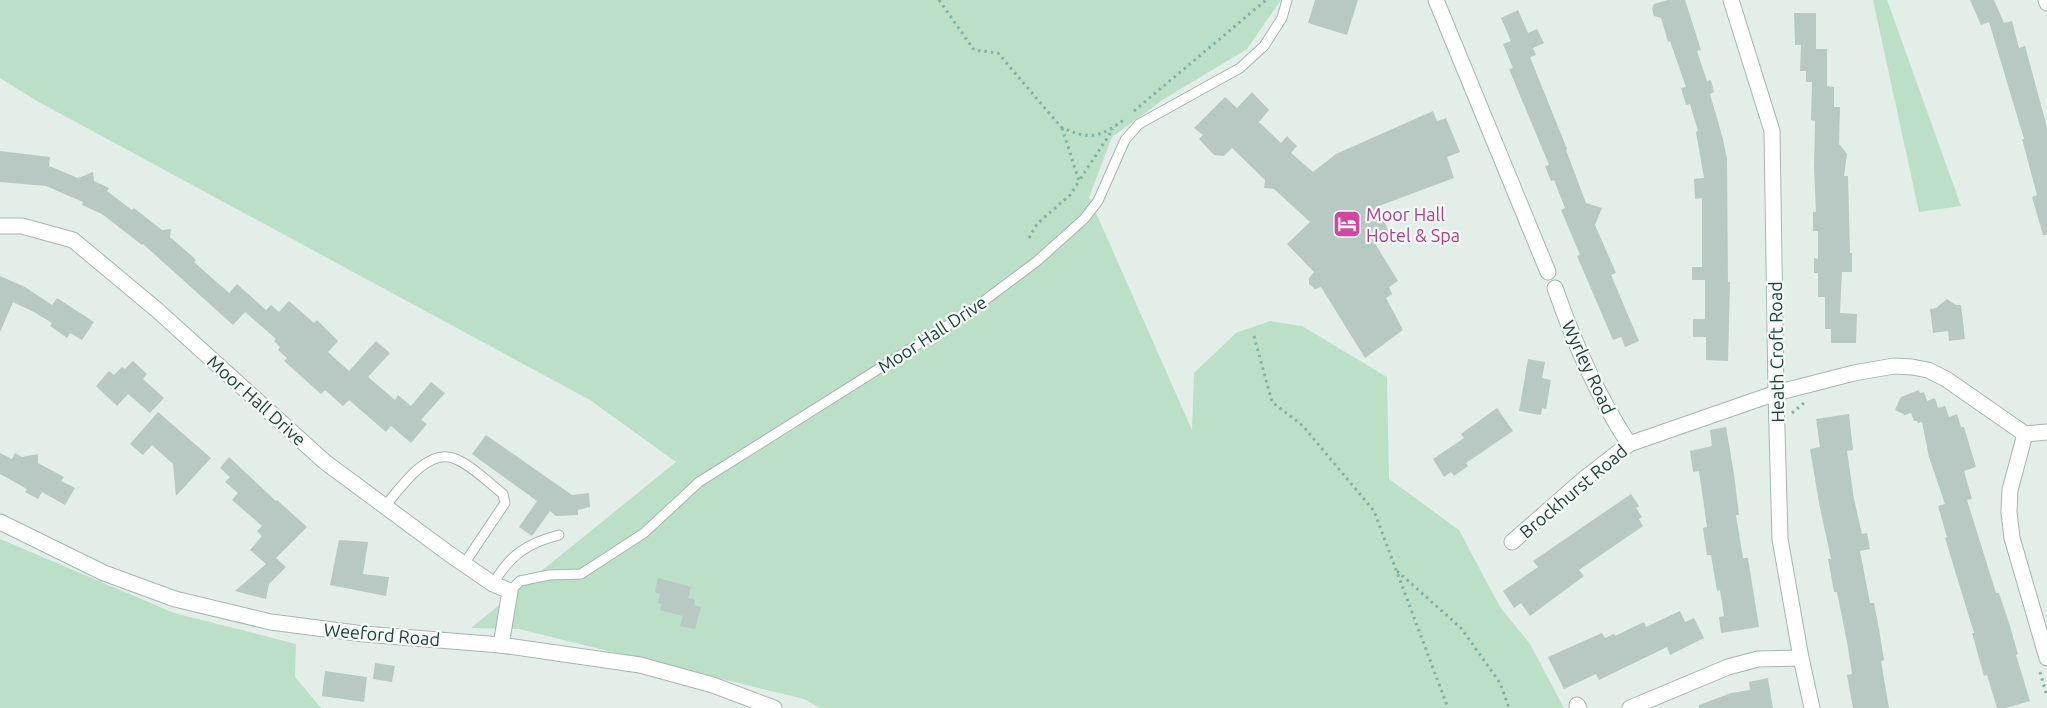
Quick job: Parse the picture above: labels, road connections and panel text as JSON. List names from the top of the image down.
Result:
{
  "streets": {
    "street": [
      "Moor Hall Drive",
      "Heath Croft Road",
      "Wyrley Road",
      "Brockhurst Road",
      "Weeford Road"
    ]
  },
  "crossings": [
    ["Heath Croft Road", "Brockhurst Road"],
    ["Wyrley Road", "Brockhurst Road"]
  ],
  "places": {
    "hotel": ["Moor Hall Hotel & Spa"]
  }
}
